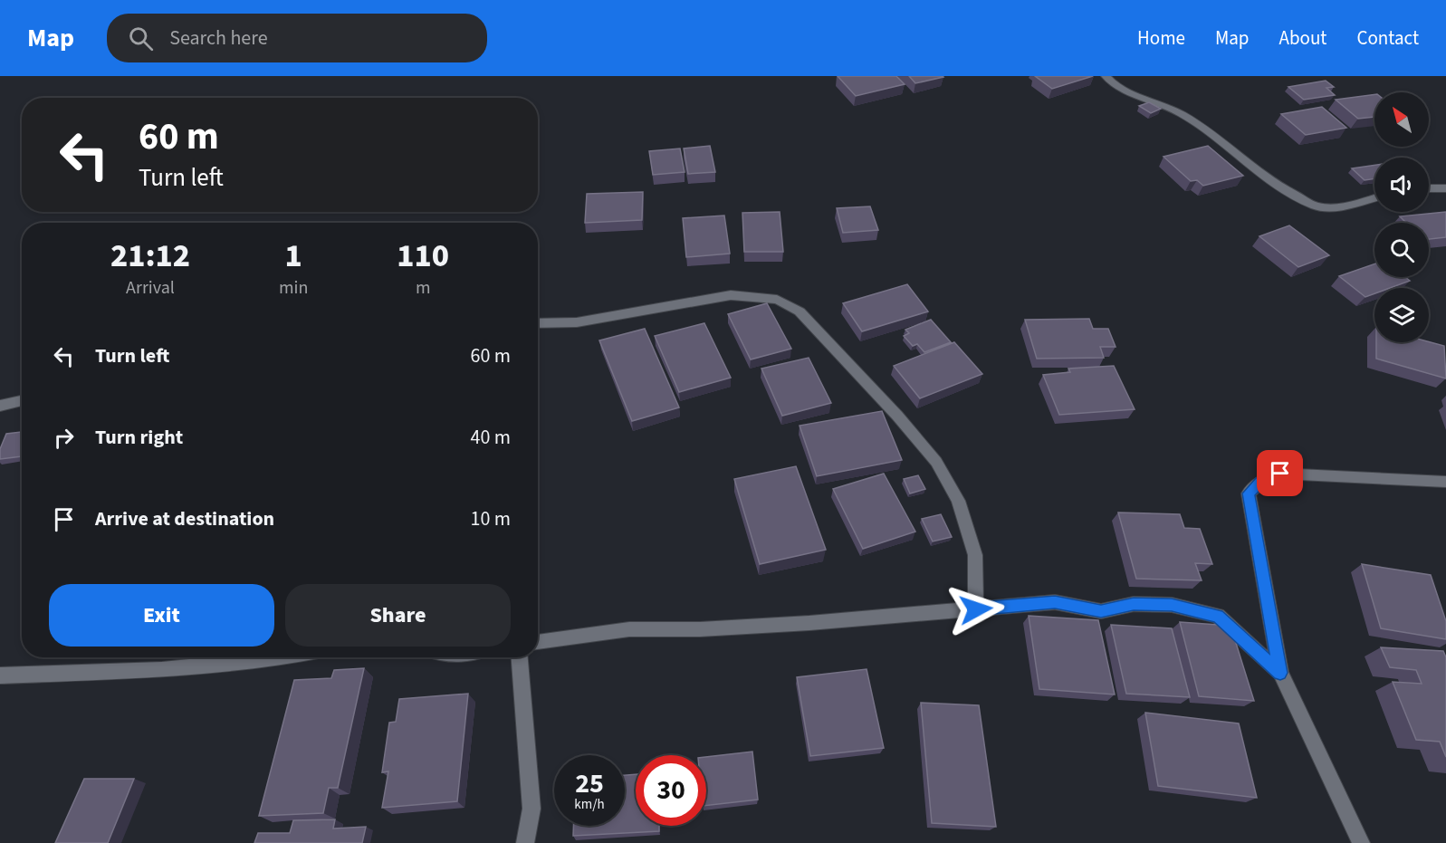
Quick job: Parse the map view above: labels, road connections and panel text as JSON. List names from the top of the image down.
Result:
{
  "north": "top left",
  "page": {
    "header": "Map",
    "search": "Search here",
    "nav": [
      "Home",
      "Map",
      "About",
      "Contact"
    ],
    "turn": ["60 m", "Turn left"],
    "eta": [
      "21:12",
      "Arrival",
      "1",
      "min",
      "110",
      "m"
    ],
    "list": [
      {
        "name": "Turn left",
        "value": "60 m"
      },
      {
        "name": "Turn right",
        "value": "40 m"
      },
      {
        "name": "Arrive at destination",
        "value": "10 m"
      }
    ],
    "buttons": ["Exit", "Share"],
    "speed": "25 km/h",
    "limit": "30"
  }
}
